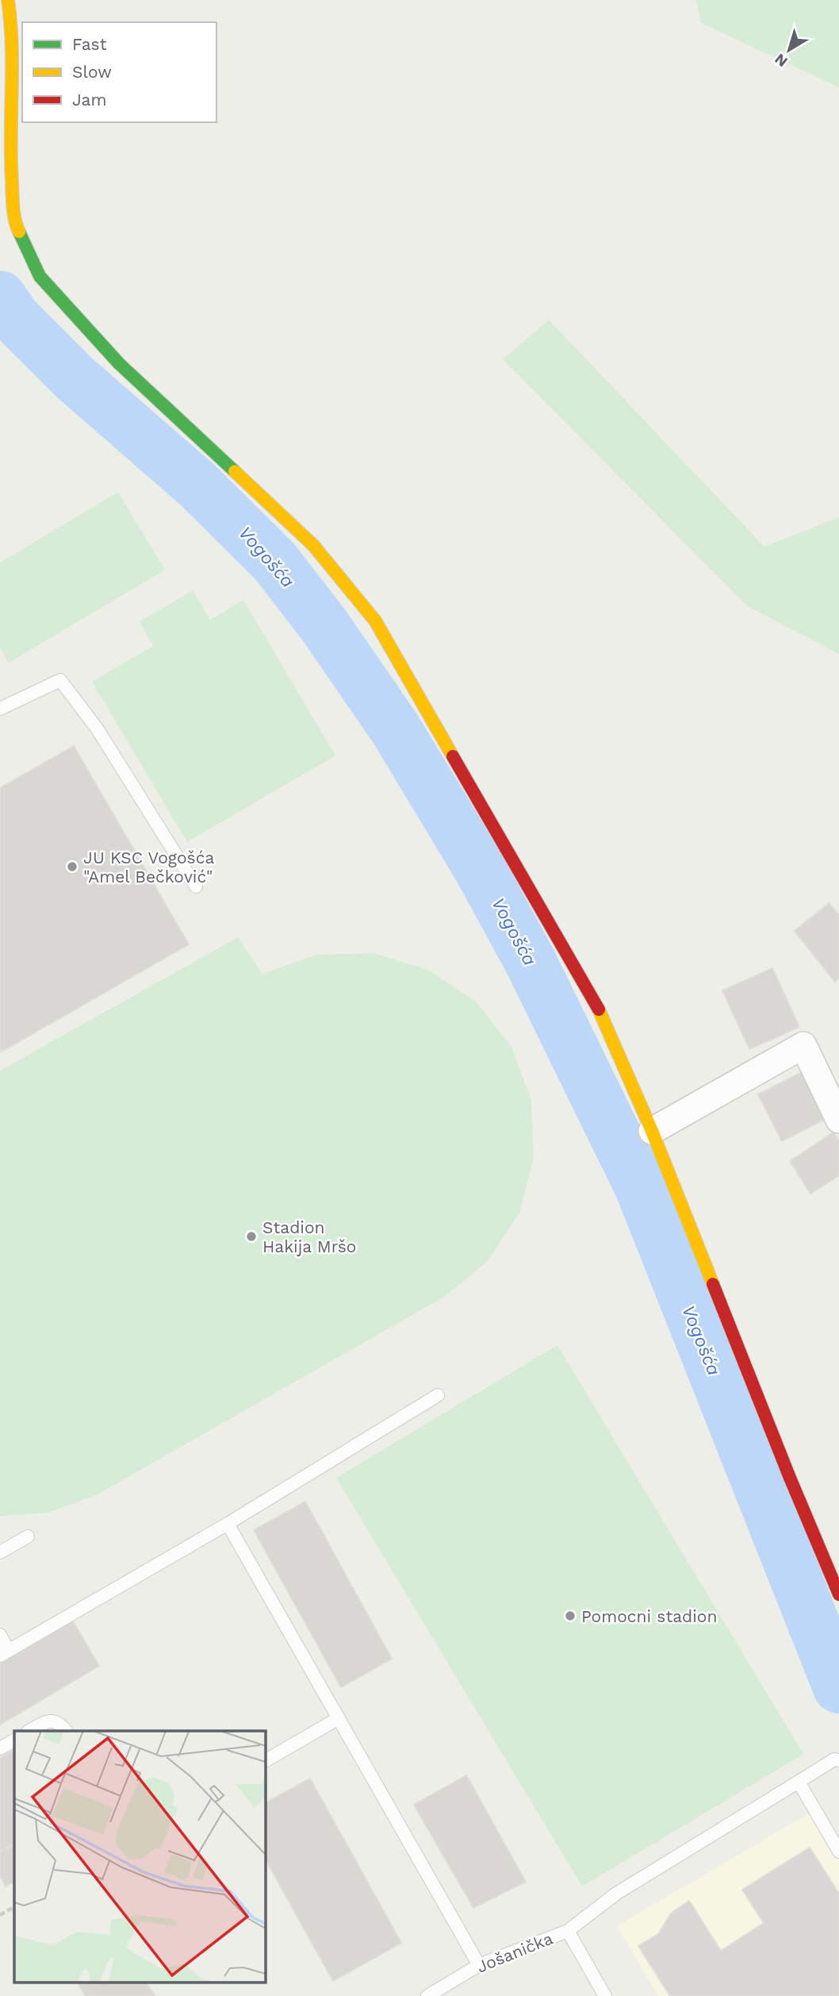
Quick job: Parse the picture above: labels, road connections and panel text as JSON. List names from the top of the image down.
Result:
{
  "streets": {
    "lane": ["Jošanička"]
  },
  "water": ["Vogošća"],
  "places": ["JU KSC Vogošća \"Amel Bečković\"", "Stadion Hakija Mršo", "Pomocni stadion"],
  "legend": ["Fast", "Slow", "Jam"],
  "north": "bottom left"
}
